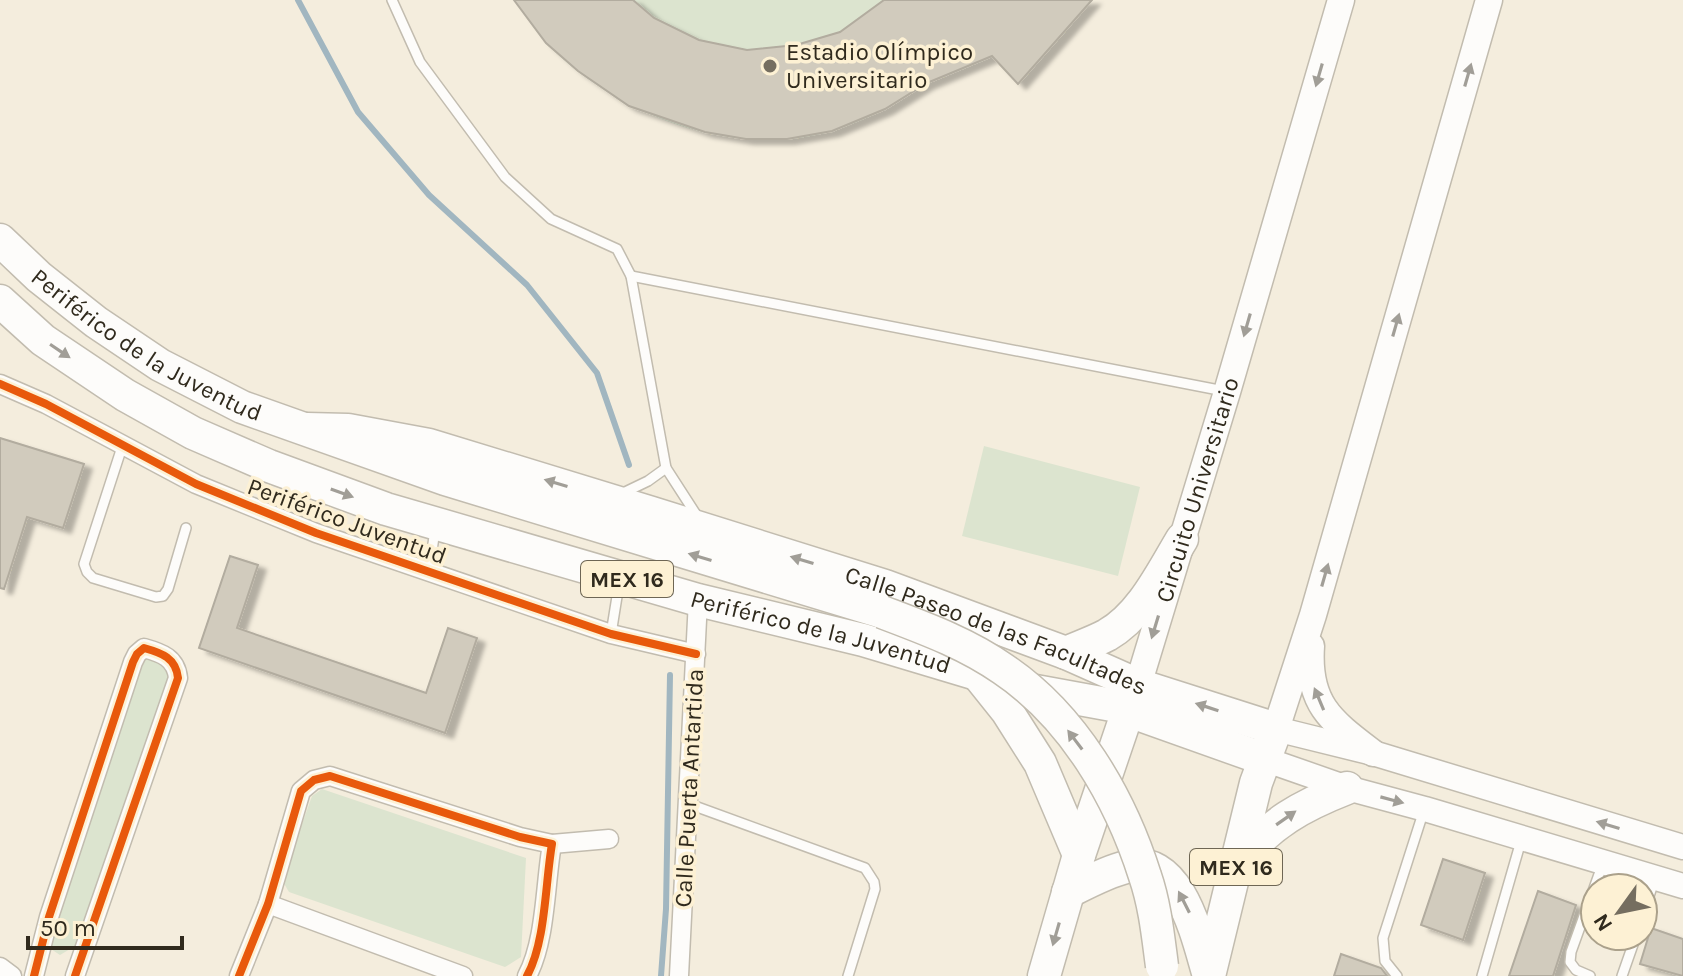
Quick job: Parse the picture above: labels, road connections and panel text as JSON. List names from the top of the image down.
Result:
{
  "streets": {
    "highway": [
      "Periférico de la Juventud",
      "Circuito Universitario",
      "MEX 16",
      "Calle Paseo de las Facultades"
    ],
    "street": ["Periférico Juventud", "Calle Puerta Antartida"]
  },
  "crossings": [
    ["Periférico de la Juventud", "Circuito Universitario"],
    ["Periférico de la Juventud", "Calle Paseo de las Facultades"],
    ["Periférico de la Juventud", "Calle Puerta Antartida"],
    ["Circuito Universitario", "Calle Paseo de las Facultades"],
    ["Periférico Juventud", "Calle Puerta Antartida"],
    ["MEX 16", "Calle Paseo de las Facultades"]
  ],
  "one_way": ["Calle Paseo de las Facultades"],
  "places": ["Estadio Olímpico Universitario"],
  "scale_bar": "50 m",
  "north": "bottom left"
}
